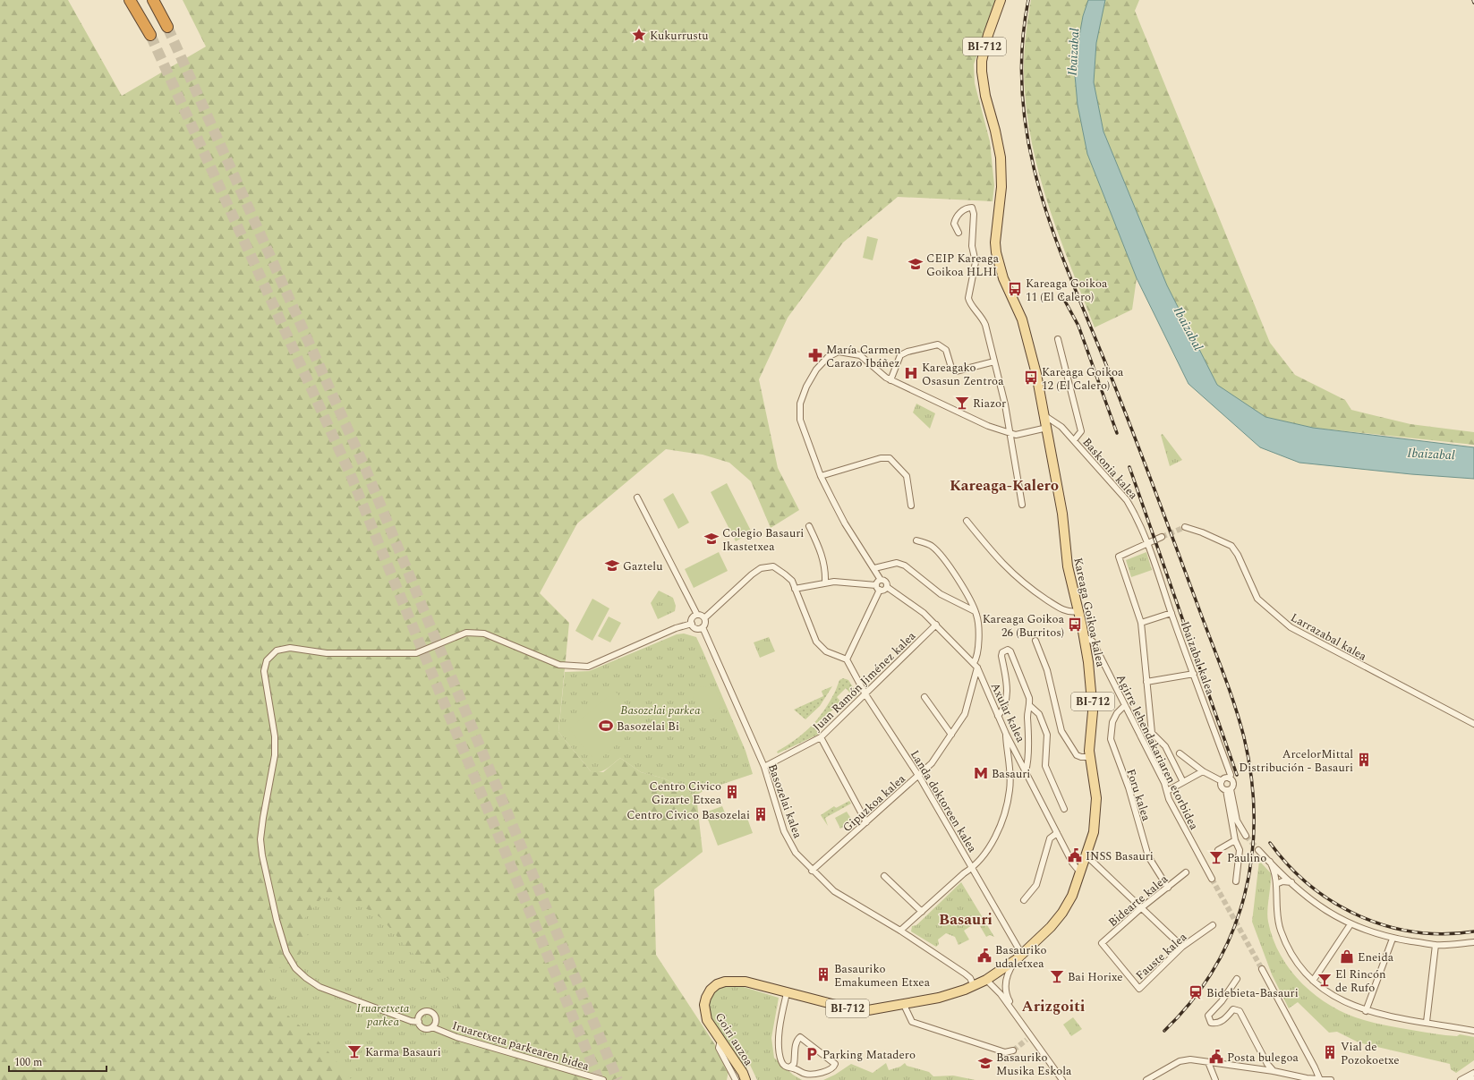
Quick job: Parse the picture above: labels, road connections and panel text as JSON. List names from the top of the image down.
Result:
{
  "streets": {
    "main road": ["BI-712", "Kareaga Goikoa kalea", "Goiri auzoa"],
    "street": [
      "Baskonia kalea",
      "Larrazabal kalea",
      "Ibaizabal kalea",
      "Juan Ramón Jiménez kalea",
      "Axular kalea",
      "Agirre lehendakariaren etorbidea",
      "Foru kalea",
      "Basozelai kalea",
      "Landa doktoreen kalea",
      "Gipuzkoa kalea",
      "Bidearte kalea",
      "Fauste kalea",
      "Iruaretxeta parkearen bidea"
    ]
  },
  "crossings": [
    ["Baskonia kalea", "Kareaga Goikoa kalea"],
    ["Baskonia kalea", "Ibaizabal kalea"],
    ["Kareaga Goikoa kalea", "Axular kalea"],
    ["Kareaga Goikoa kalea", "Agirre lehendakariaren etorbidea"],
    ["Kareaga Goikoa kalea", "Basozelai kalea"],
    ["Kareaga Goikoa kalea", "Landa doktoreen kalea"],
    ["Kareaga Goikoa kalea", "Goiri auzoa"],
    ["Juan Ramón Jiménez kalea", "Axular kalea"],
    ["Juan Ramón Jiménez kalea", "Basozelai kalea"],
    ["Juan Ramón Jiménez kalea", "Landa doktoreen kalea"],
    ["Axular kalea", "Gipuzkoa kalea"],
    ["Agirre lehendakariaren etorbidea", "Foru kalea"],
    ["Foru kalea", "Bidearte kalea"],
    ["Basozelai kalea", "Gipuzkoa kalea"],
    ["Landa doktoreen kalea", "Gipuzkoa kalea"],
    ["Bidearte kalea", "Fauste kalea"]
  ],
  "districts": ["Kareaga-Kalero", "Basauri", "Arizgoiti"],
  "water": ["Ibaizabal"],
  "parks": ["Basozelai parkea", "Iruaretxeta parkea"],
  "places": {
    "place": ["Kukurrustu"],
    "school or university": [
      "CEIP Kareaga Goikoa HLHI",
      "Colegio Basauri Ikastetxea",
      "Gaztelu",
      "Basauriko Musika Eskola"
    ],
    "bus stop": ["Kareaga Goikoa 11 (El Calero)", "Kareaga Goikoa 12 (El Calero)", "Kareaga Goikoa 26 (Burritos)"],
    "pharmacy": ["María Carmen Carazo Ibáñez"],
    "hospital": ["Kareagako Osasun Zentroa"],
    "bar": [
      "Riazor",
      "Paulino",
      "Bai Horixe",
      "El Rincón de Rufo",
      "Karma Basauri"
    ],
    "sports": ["Basozelai Bi"],
    "building": [
      "ArcelorMittal Distribución - Basauri",
      "Centro Civico Gizarte Etxea",
      "Centro Civico Basozelai",
      "Basauriko Emakumeen Etxea",
      "Vial de Pozokoetxe"
    ],
    "metro station": ["Basauri"],
    "public building": ["INSS Basauri", "Basauriko udaletxea", "Posta bulegoa"],
    "shop": ["Eneida"],
    "station": ["Bidebieta-Basauri"],
    "parking": ["Parking Matadero"]
  },
  "scale_bar": "100 m"
}
